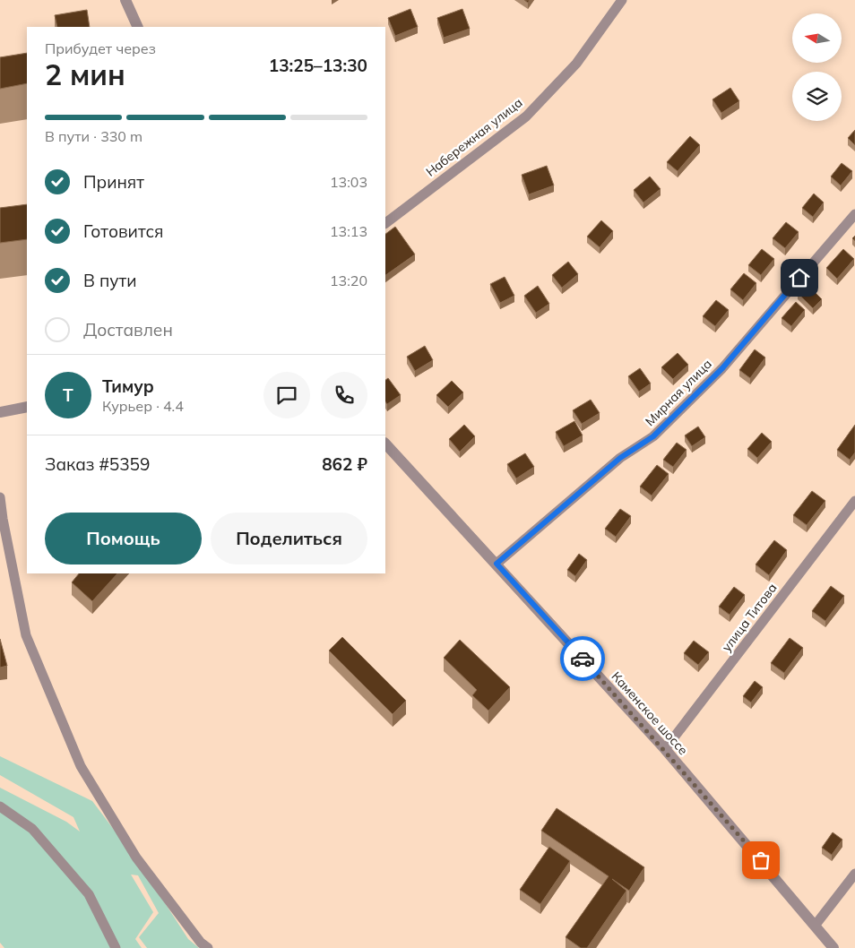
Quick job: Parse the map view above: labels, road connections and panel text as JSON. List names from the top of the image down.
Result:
{
  "streets": {
    "street": [
      "Набережная улица",
      "Мирная улица",
      "улица Титова",
      "Каменское шоссе"
    ]
  },
  "crossings": [
    ["Мирная улица", "Каменское шоссе"],
    ["улица Титова", "Каменское шоссе"]
  ],
  "north": "left",
  "page": {
    "heading": ["2 мин", "Прибудет через", "13:25–13:30"],
    "panel": [
      "Тимур",
      "Курьер · 4.4",
      "Заказ #5359",
      "862 ₽"
    ],
    "bar": "В пути · 330 m",
    "list": [
      ["Принят", "13:03"],
      ["Готовится", "13:13"],
      ["В пути", "13:20"],
      "Доставлен"
    ],
    "round": "Т",
    "buttons": ["Помощь", "Поделиться"]
  }
}
